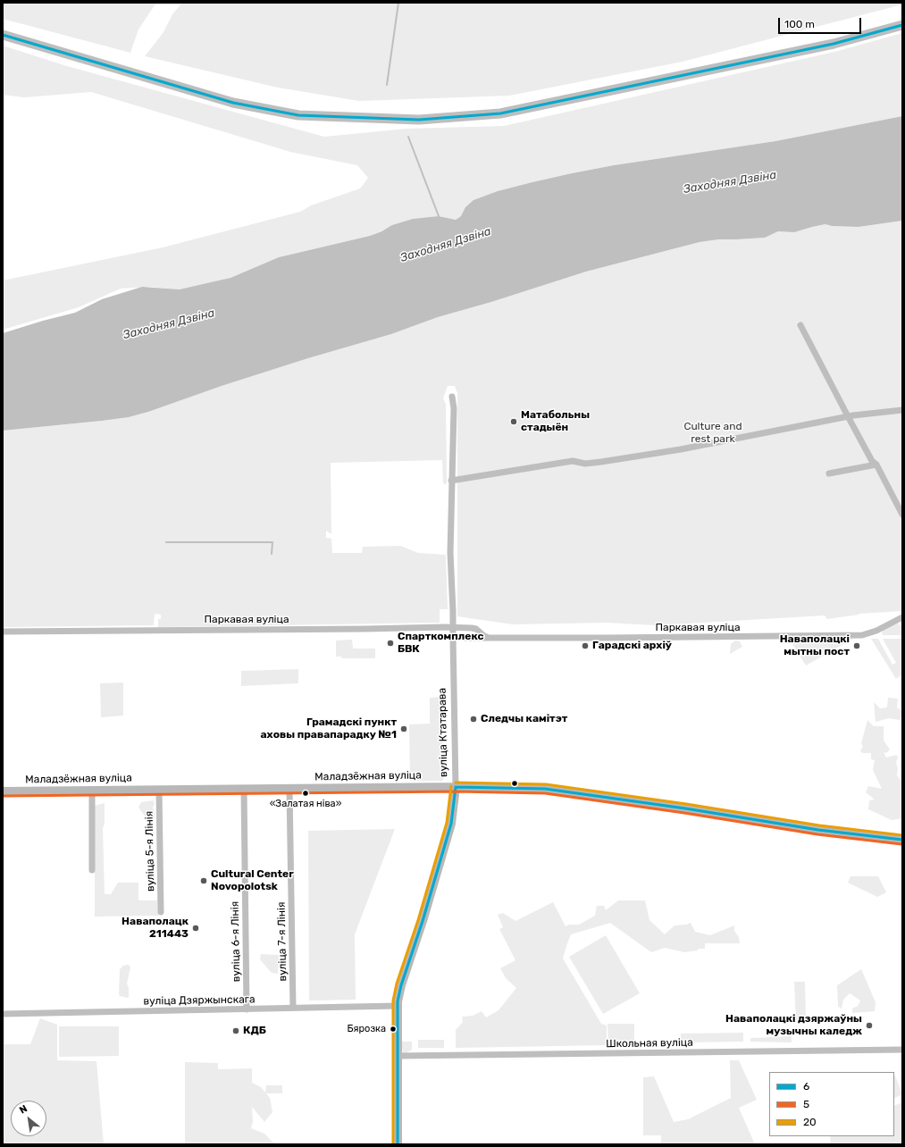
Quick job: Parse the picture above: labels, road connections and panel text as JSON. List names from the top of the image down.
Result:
{
  "streets": {
    "main road": ["вуліца Ктатарава", "Маладзёжная вуліца"],
    "street": [
      "Паркавая вуліца",
      "вуліца 5-я Лінія",
      "вуліца 6-я Лінія",
      "вуліца 7-я Лінія",
      "вуліца Дзяржынскага",
      "Школьная вуліца"
    ]
  },
  "crossings": [
    ["Паркавая вуліца", "вуліца Ктатарава"],
    ["вуліца Ктатарава", "Маладзёжная вуліца"],
    ["вуліца Ктатарава", "вуліца Дзяржынскага"],
    ["вуліца Ктатарава", "Школьная вуліца"],
    ["Маладзёжная вуліца", "вуліца 5-я Лінія"],
    ["Маладзёжная вуліца", "вуліца 6-я Лінія"],
    ["Маладзёжная вуліца", "вуліца 7-я Лінія"],
    ["вуліца 6-я Лінія", "вуліца Дзяржынскага"],
    ["вуліца 7-я Лінія", "вуліца Дзяржынскага"]
  ],
  "water": ["Заходняя Дзвіна"],
  "parks": ["Culture and rest park"],
  "places": [
    "Матабольны стадыён",
    "Спарткомплекс БВК",
    "Гарадскі архіў",
    "Наваполацкі мытны пост",
    "Следчы камітэт",
    "Грамадскі пункт аховы правапарадку №1",
    "«Залатая ніва»",
    "Cultural Center Novopolotsk",
    "Наваполацк 211443",
    "Наваполацкі дзяржаўны музычны каледж",
    "Бярозка",
    "КДБ"
  ],
  "lines": ["transit line 6", "transit line 20", "transit line 5"],
  "legend": ["6", "5", "20"],
  "scale_bar": "100 m",
  "north": "top left"
}
